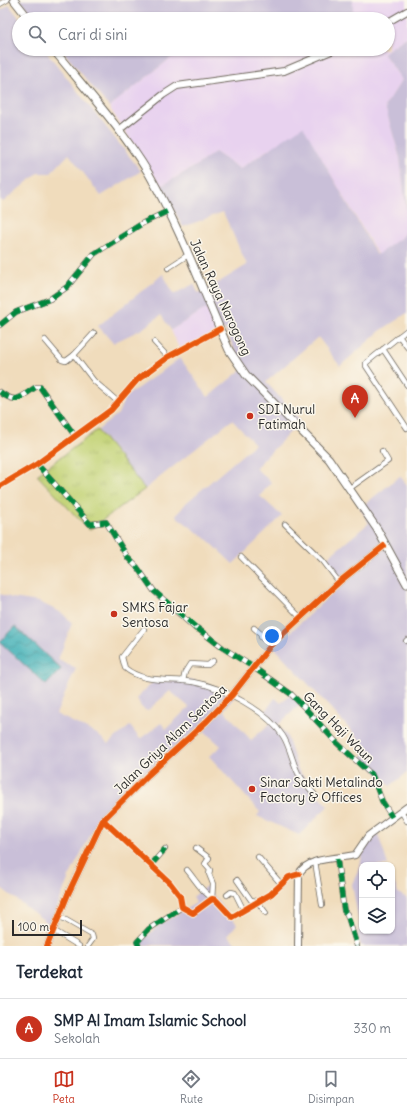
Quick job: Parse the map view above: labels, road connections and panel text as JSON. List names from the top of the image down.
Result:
{
  "streets": {
    "main road": ["Jalan Raya Narogong"],
    "street": ["Gang Haji Waun", "Jalan Griya Alam Sentosa"]
  },
  "crossings": [
    ["Jalan Raya Narogong", "Jalan Griya Alam Sentosa"],
    ["Gang Haji Waun", "Jalan Griya Alam Sentosa"]
  ],
  "places": ["SDI Nurul Fatimah", "SMKS Fajar Sentosa", "Sinar Sakti Metalindo Factory & Offices"],
  "scale_bar": "100 m",
  "page": {
    "search": "Cari di sini",
    "pins": "A",
    "scale": "100 m",
    "heading": "Terdekat",
    "list": [
      {
        "mark": "A",
        "name": "SMP Al Imam Islamic School",
        "note": "Sekolah",
        "value": "330 m"
      }
    ],
    "nav": ["Peta", "Rute", "Disimpan"]
  }
}
